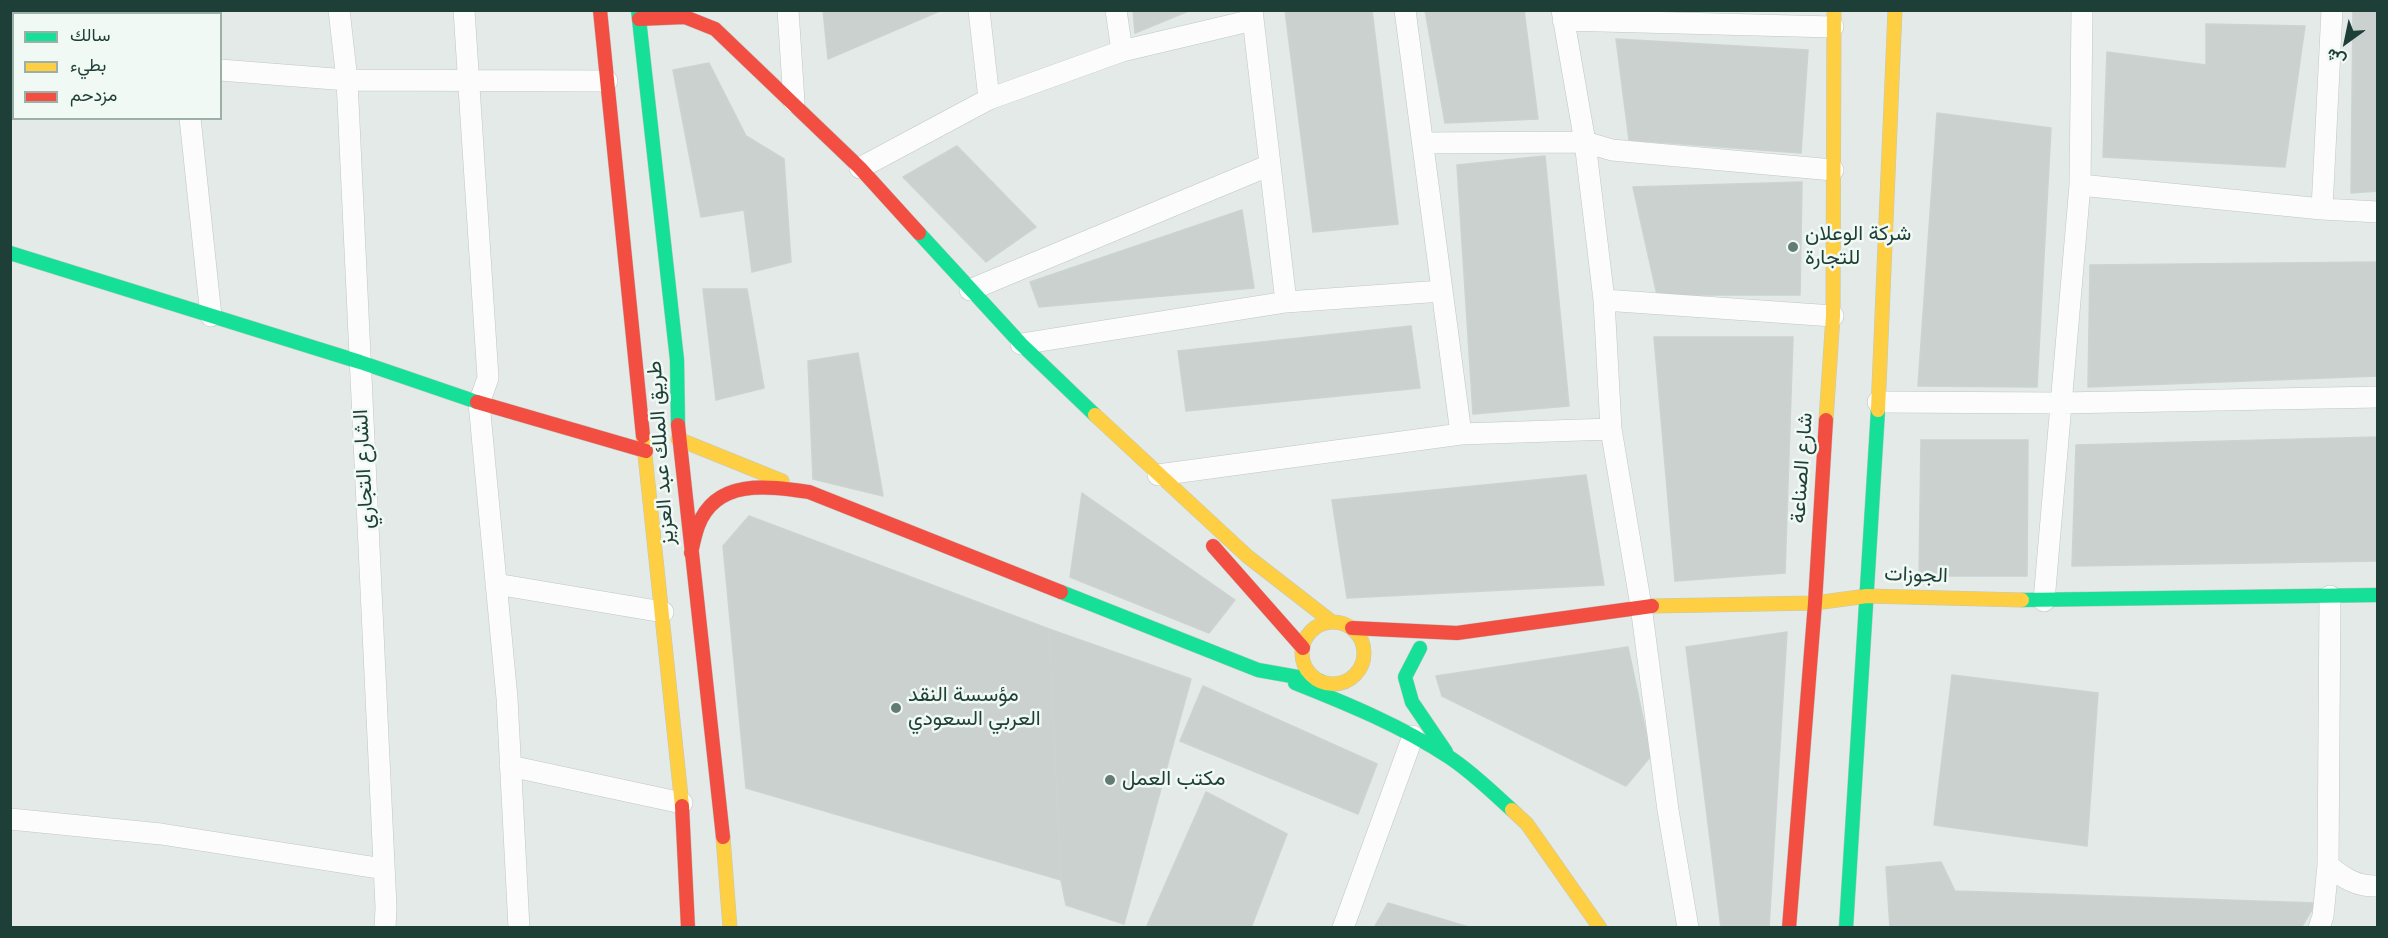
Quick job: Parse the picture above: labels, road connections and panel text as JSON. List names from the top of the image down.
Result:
{
  "streets": {
    "main road": ["طريق الملك عبد العزيز", "شارع الصناعة", "الجوزات"],
    "street": ["الشارع التجاري"]
  },
  "crossings": [
    ["شارع الصناعة", "الجوزات"]
  ],
  "places": ["شركة الوعلان للتجارة", "مؤسسة النقد العربي السعودي", "مكتب العمل"],
  "legend": ["سالك", "بطيء", "مزدحم"],
  "north": "bottom left"
}
